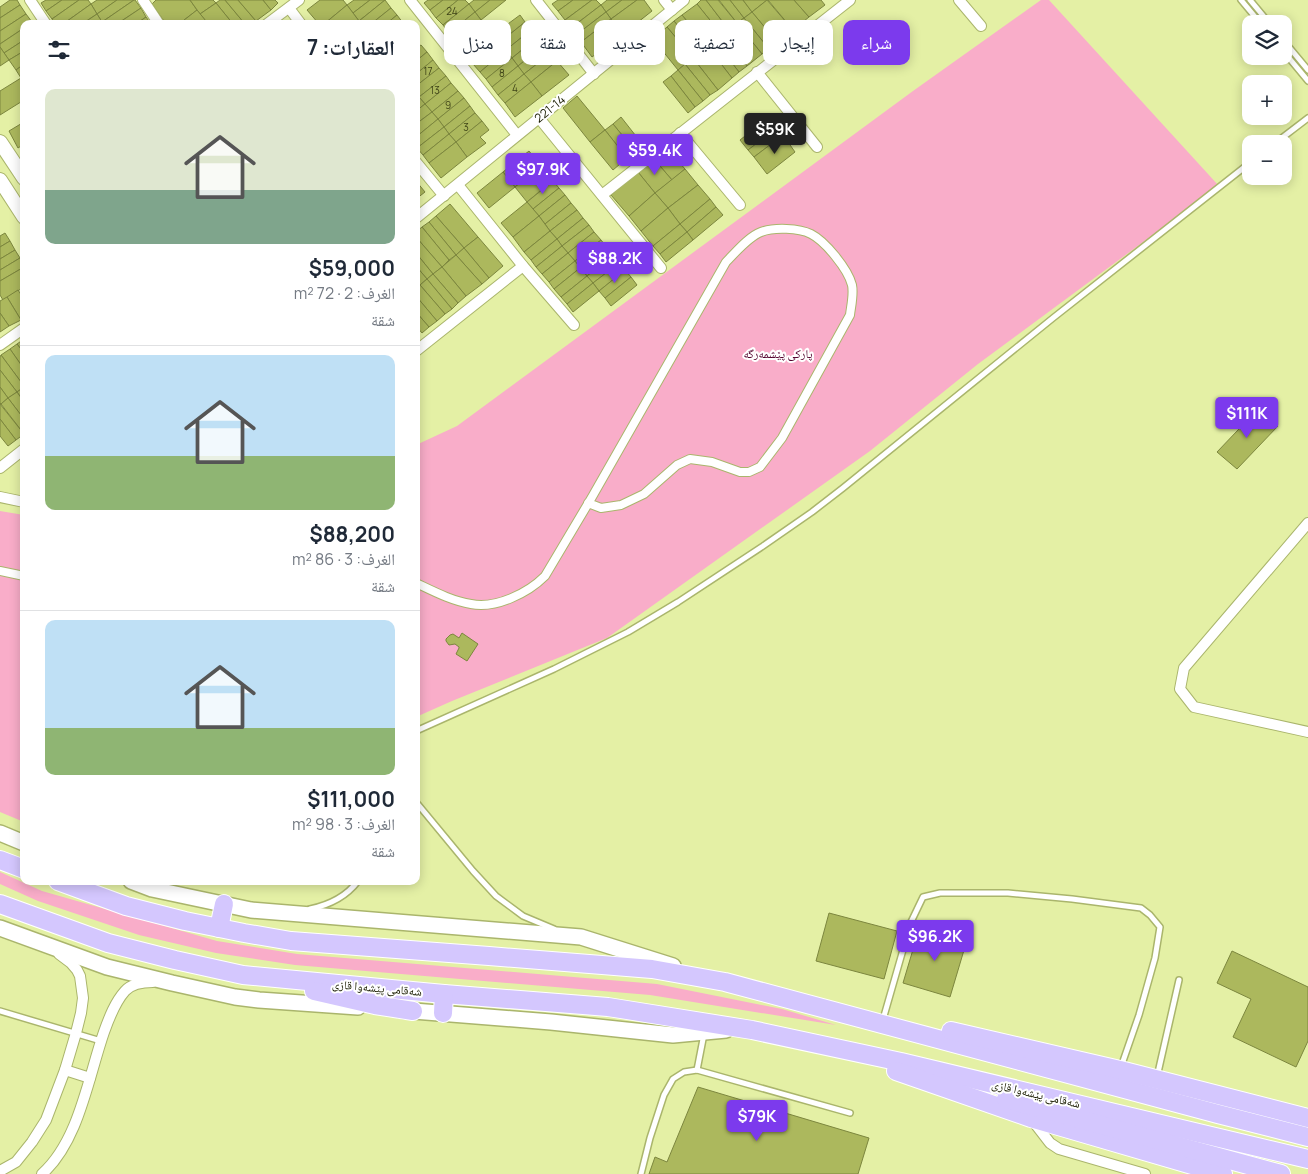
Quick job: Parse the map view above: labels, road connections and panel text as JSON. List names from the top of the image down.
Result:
{
  "streets": {
    "highway": ["شەقامی پێشەوا قازی"],
    "street": ["221-14"]
  },
  "parks": ["پارکی پێشمەرگە"],
  "house_numbers": [
    "24",
    "17",
    "8",
    "4",
    "13",
    "9",
    "3"
  ],
  "page": {
    "map_buttons": ["+", "−"],
    "chip": [
      "شراء",
      "إيجار",
      "تصفية",
      "جديد",
      "شقة",
      "منزل"
    ],
    "heading": "العقارات: 7",
    "list": [
      {
        "name": "$59,000",
        "note": "الغرف: 2 · 72 m² · شقة"
      },
      {
        "name": "$88,200",
        "note": "الغرف: 3 · 86 m² · شقة"
      },
      {
        "name": "$111,000",
        "note": "الغرف: 3 · 98 m² · شقة"
      }
    ],
    "price": [
      "$59K",
      "$59.4K",
      "$97.9K",
      "$88.2K",
      "$111K",
      "$96.2K",
      "$79K"
    ]
  }
}
